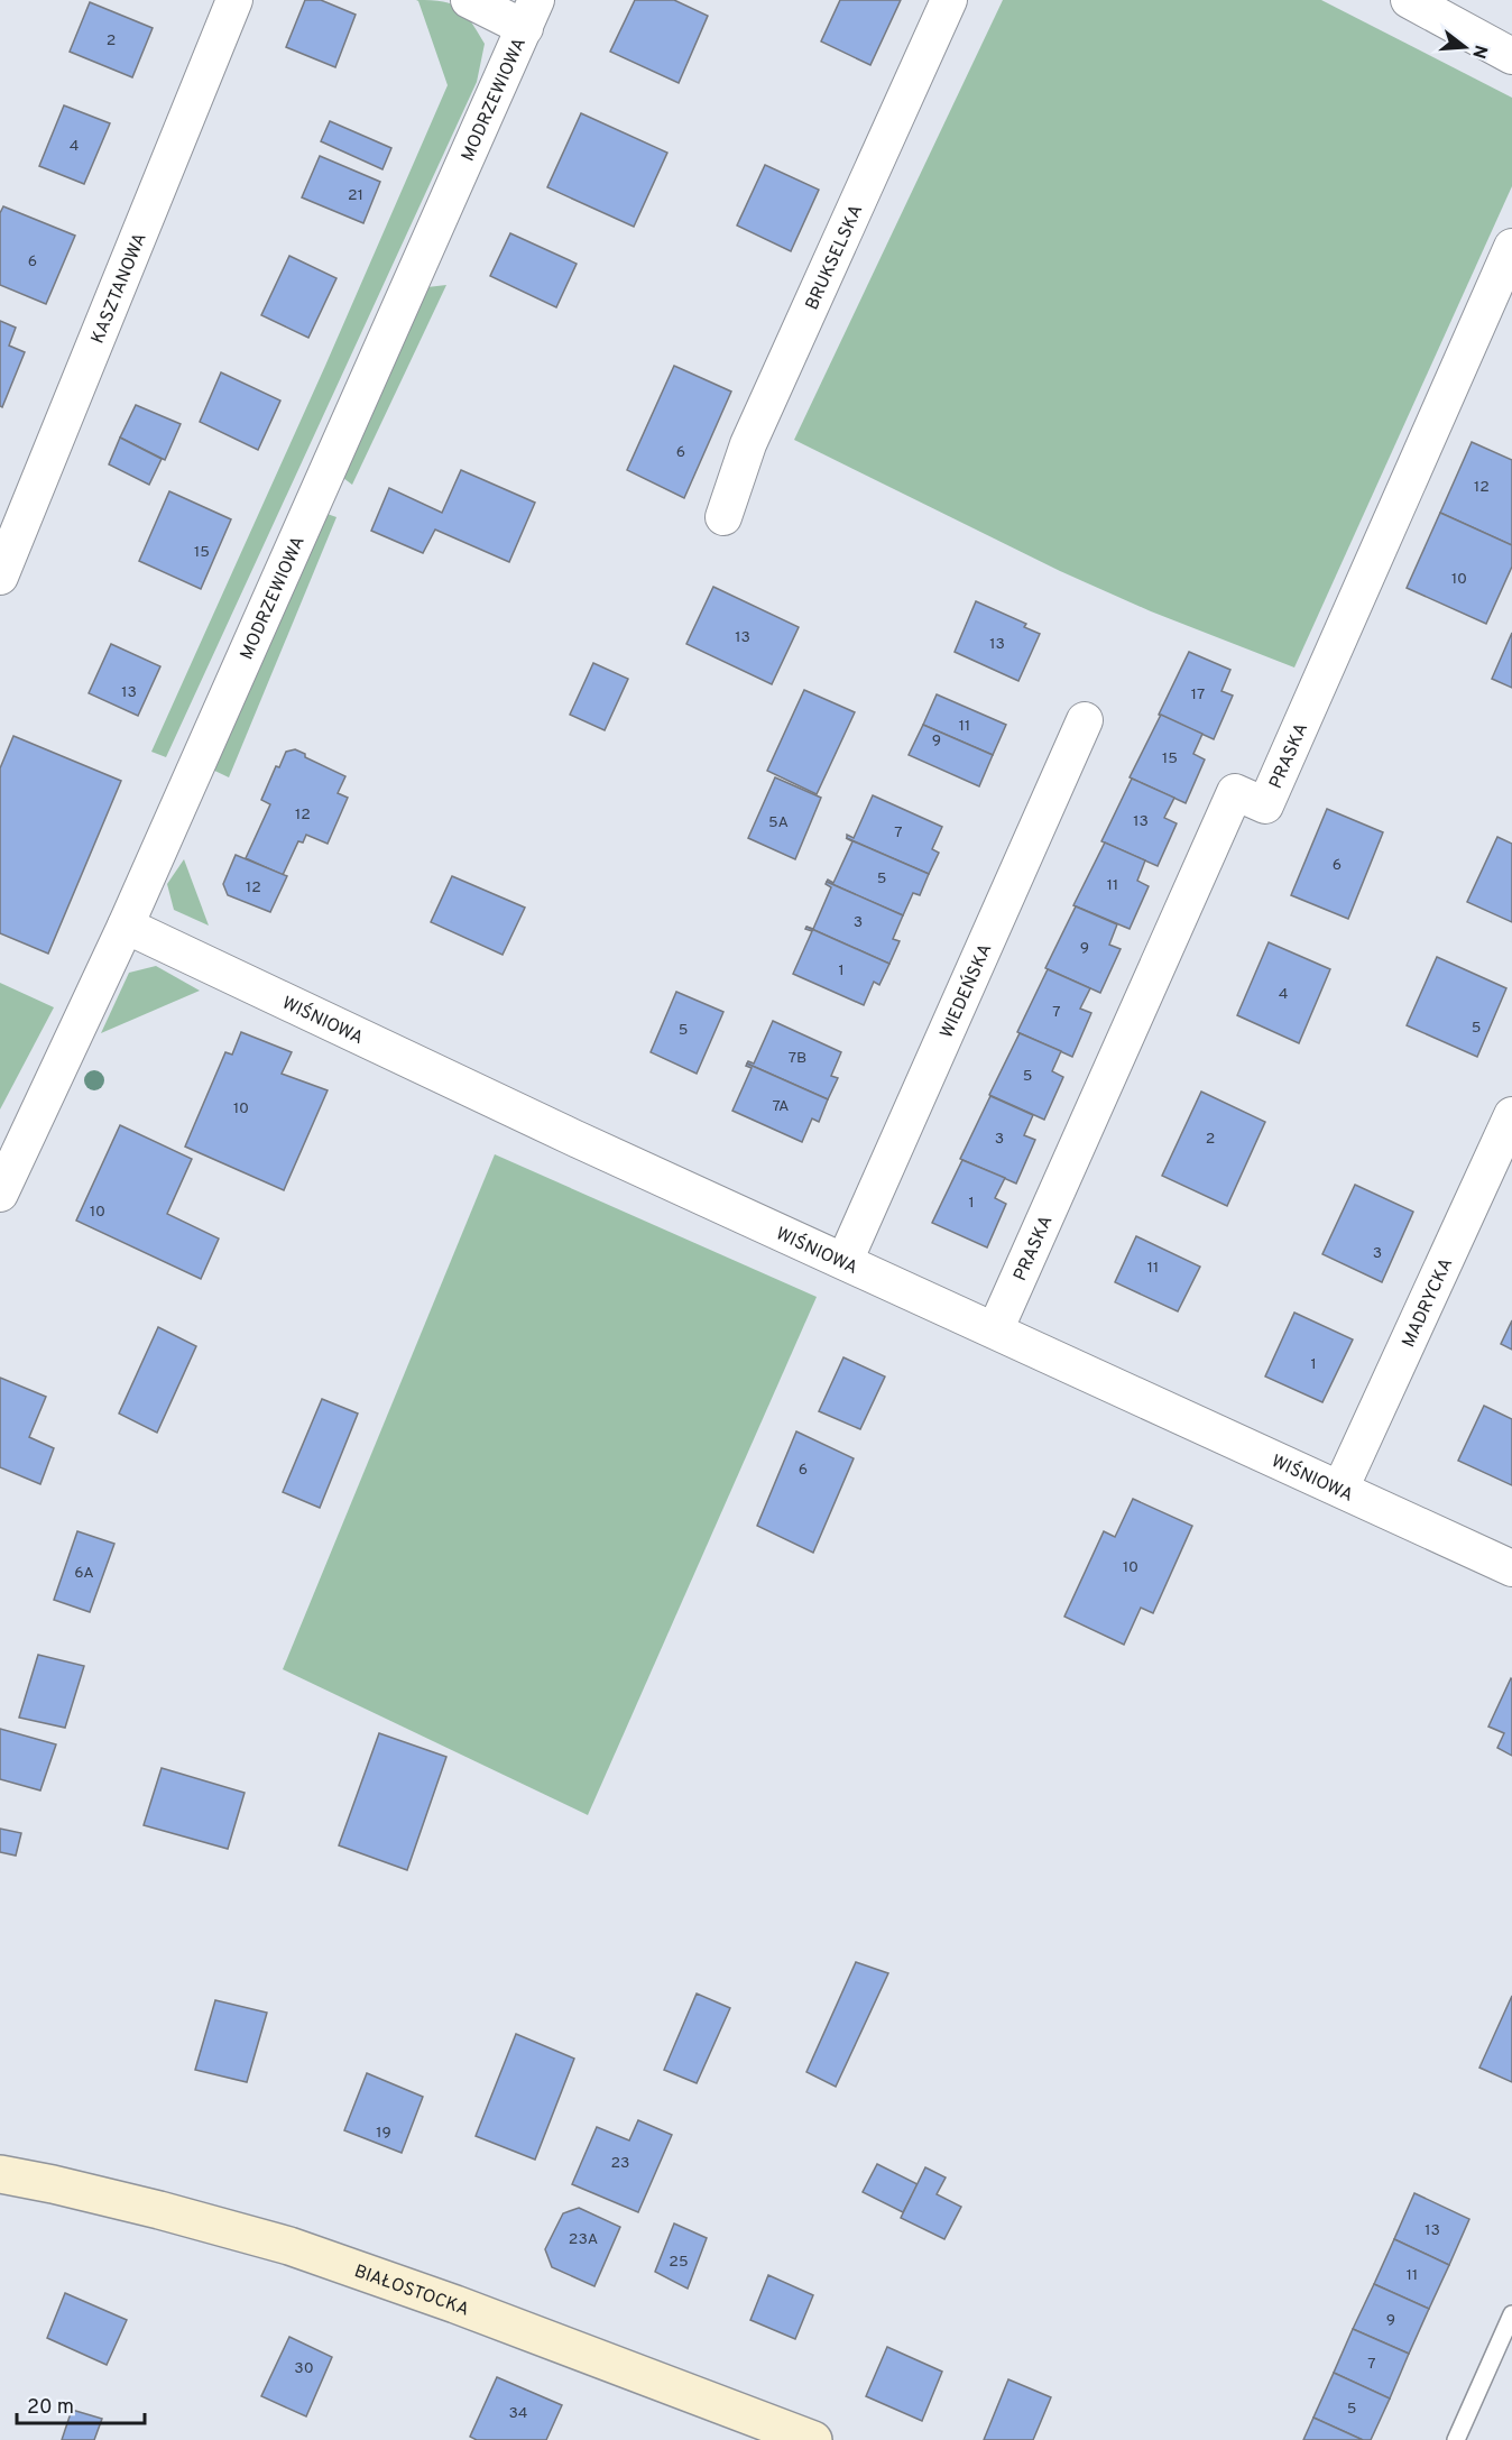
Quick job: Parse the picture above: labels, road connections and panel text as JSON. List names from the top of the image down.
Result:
{
  "streets": {
    "street": [
      "MODRZEWIOWA",
      "BRUKSELSKA",
      "KASZTANOWA",
      "PRASKA",
      "WIEDEŃSKA",
      "WIŚNIOWA",
      "MADRYCKA",
      "BIAŁOSTOCKA"
    ]
  },
  "crossings": [
    ["MODRZEWIOWA", "WIŚNIOWA"],
    ["PRASKA", "WIŚNIOWA"],
    ["WIEDEŃSKA", "WIŚNIOWA"],
    ["WIŚNIOWA", "MADRYCKA"]
  ],
  "house_numbers": [
    "2",
    "4",
    "21",
    "6",
    "6",
    "12",
    "15",
    "10",
    "13",
    "13",
    "13",
    "17",
    "11",
    "9",
    "15",
    "12",
    "13",
    "5A",
    "7",
    "6",
    "5",
    "11",
    "12",
    "3",
    "9",
    "1",
    "4",
    "7",
    "5",
    "5",
    "7B",
    "5",
    "7A",
    "10",
    "3",
    "2",
    "1",
    "10",
    "3",
    "11",
    "1",
    "6",
    "10",
    "6A",
    "19",
    "23",
    "13",
    "23A",
    "25",
    "11",
    "9",
    "7",
    "30",
    "5",
    "34"
  ],
  "scale_bar": "20 m",
  "north": "right"
}
